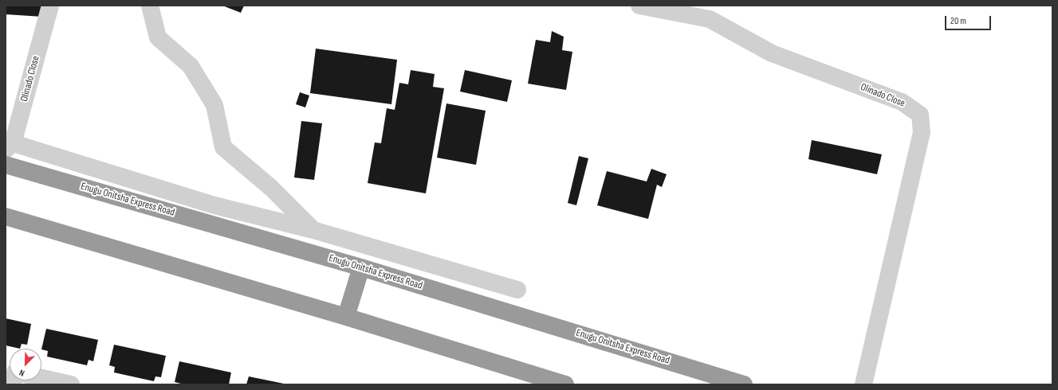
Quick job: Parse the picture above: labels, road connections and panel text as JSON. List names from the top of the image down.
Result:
{
  "streets": {
    "highway": ["Enugu Onitsha Express Road"],
    "street": ["Olinado Close"]
  },
  "scale_bar": "20 m",
  "north": "bottom left"
}
